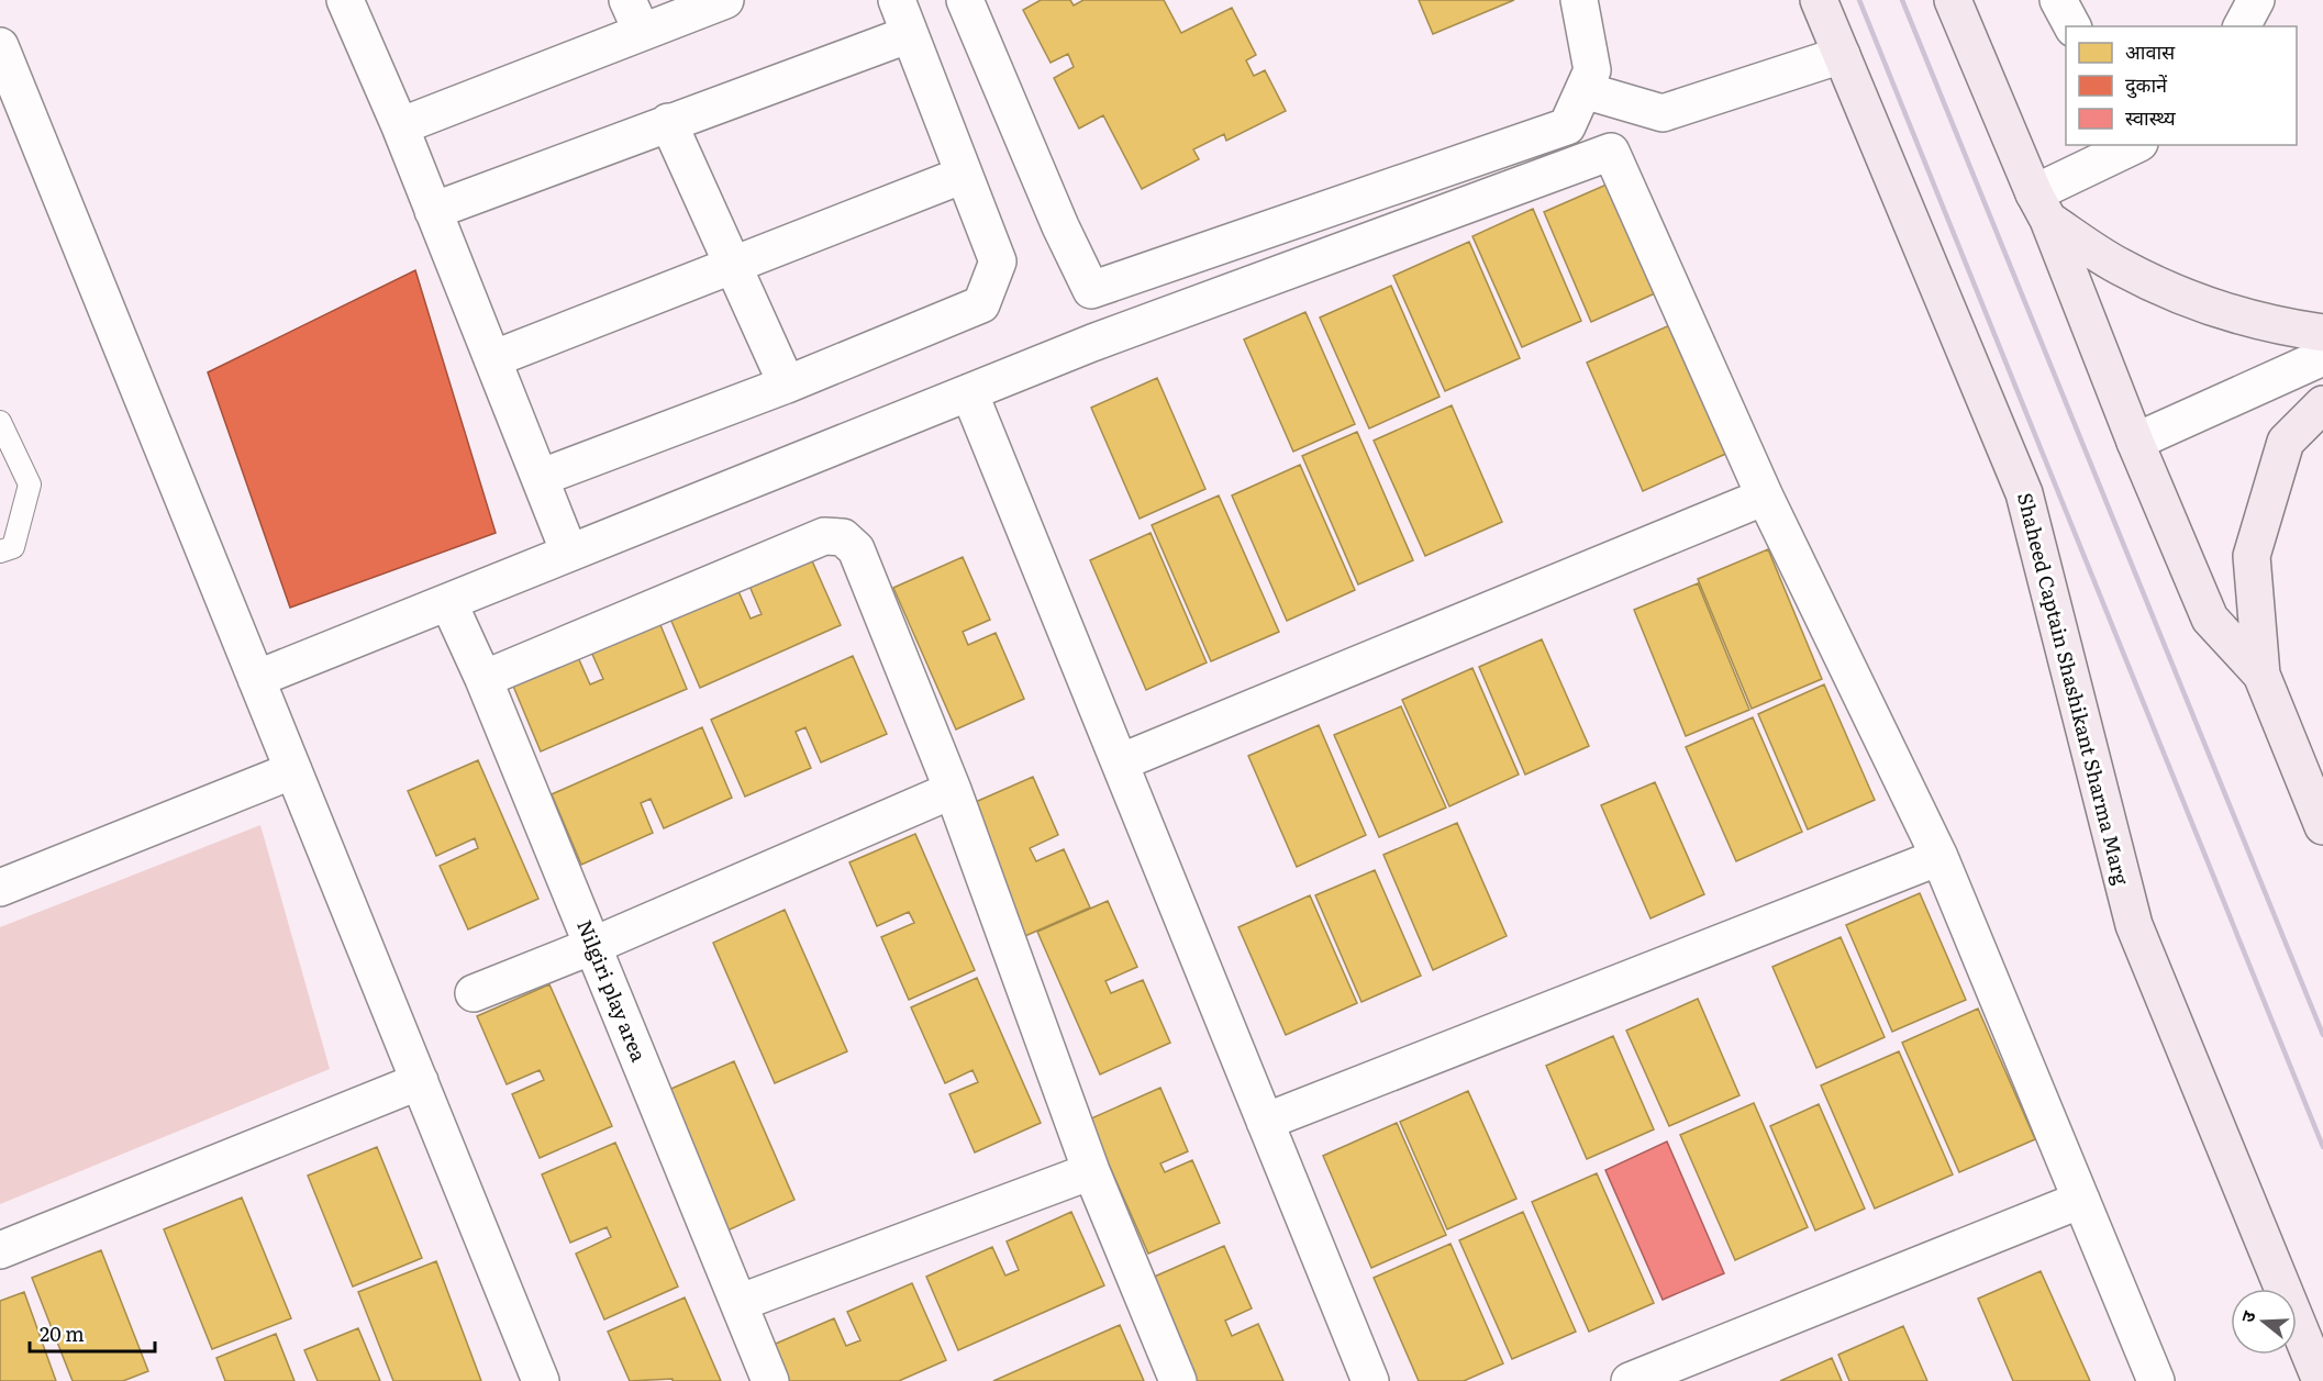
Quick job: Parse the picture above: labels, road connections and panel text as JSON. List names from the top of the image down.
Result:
{
  "streets": {
    "main road": ["Shaheed Captain Shashikant Sharma Marg"],
    "street": ["Nilgiri play area"]
  },
  "legend": ["आवास", "दुकानें", "स्वास्थ्य"],
  "scale_bar": "20 m",
  "north": "left"
}
